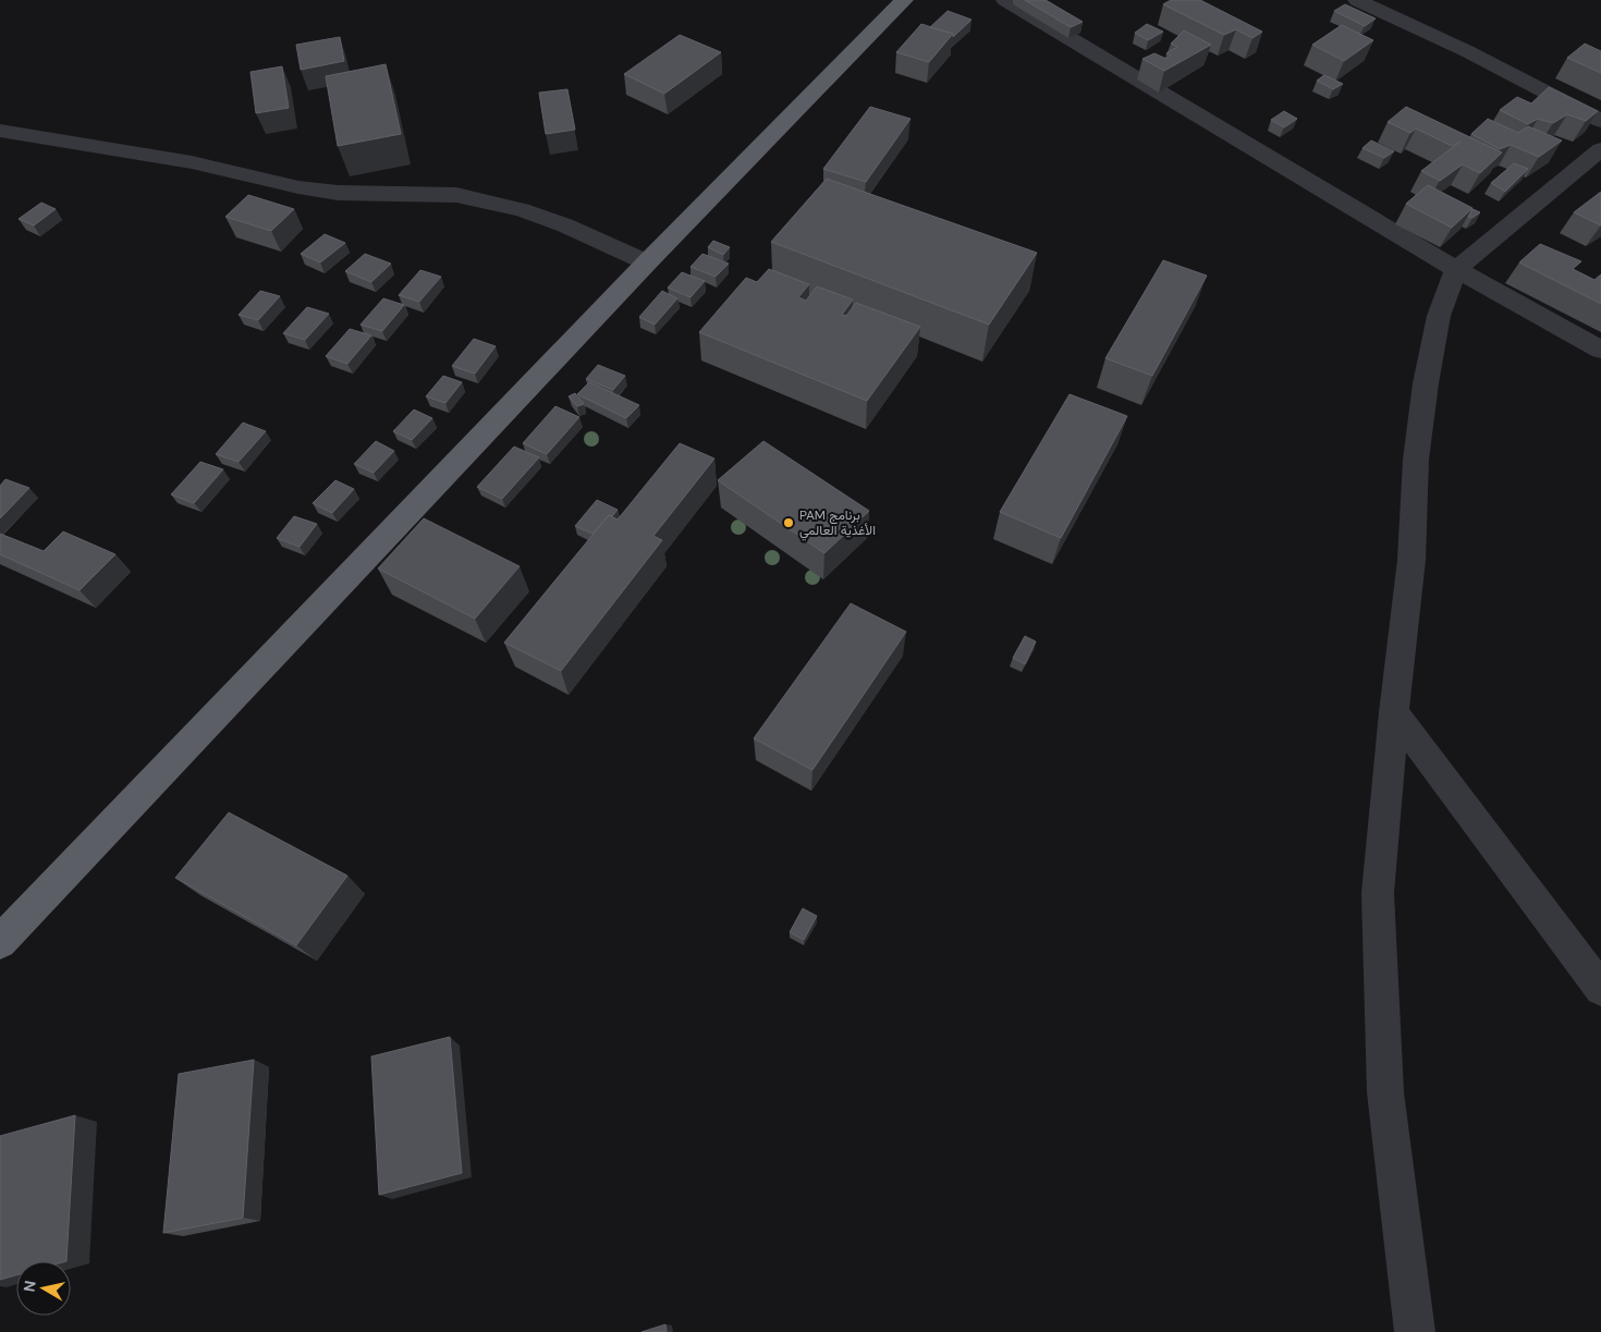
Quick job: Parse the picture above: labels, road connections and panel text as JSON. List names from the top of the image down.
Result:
{
  "places": ["PAM برنامج الأغذية العالمي"],
  "north": "left"
}
